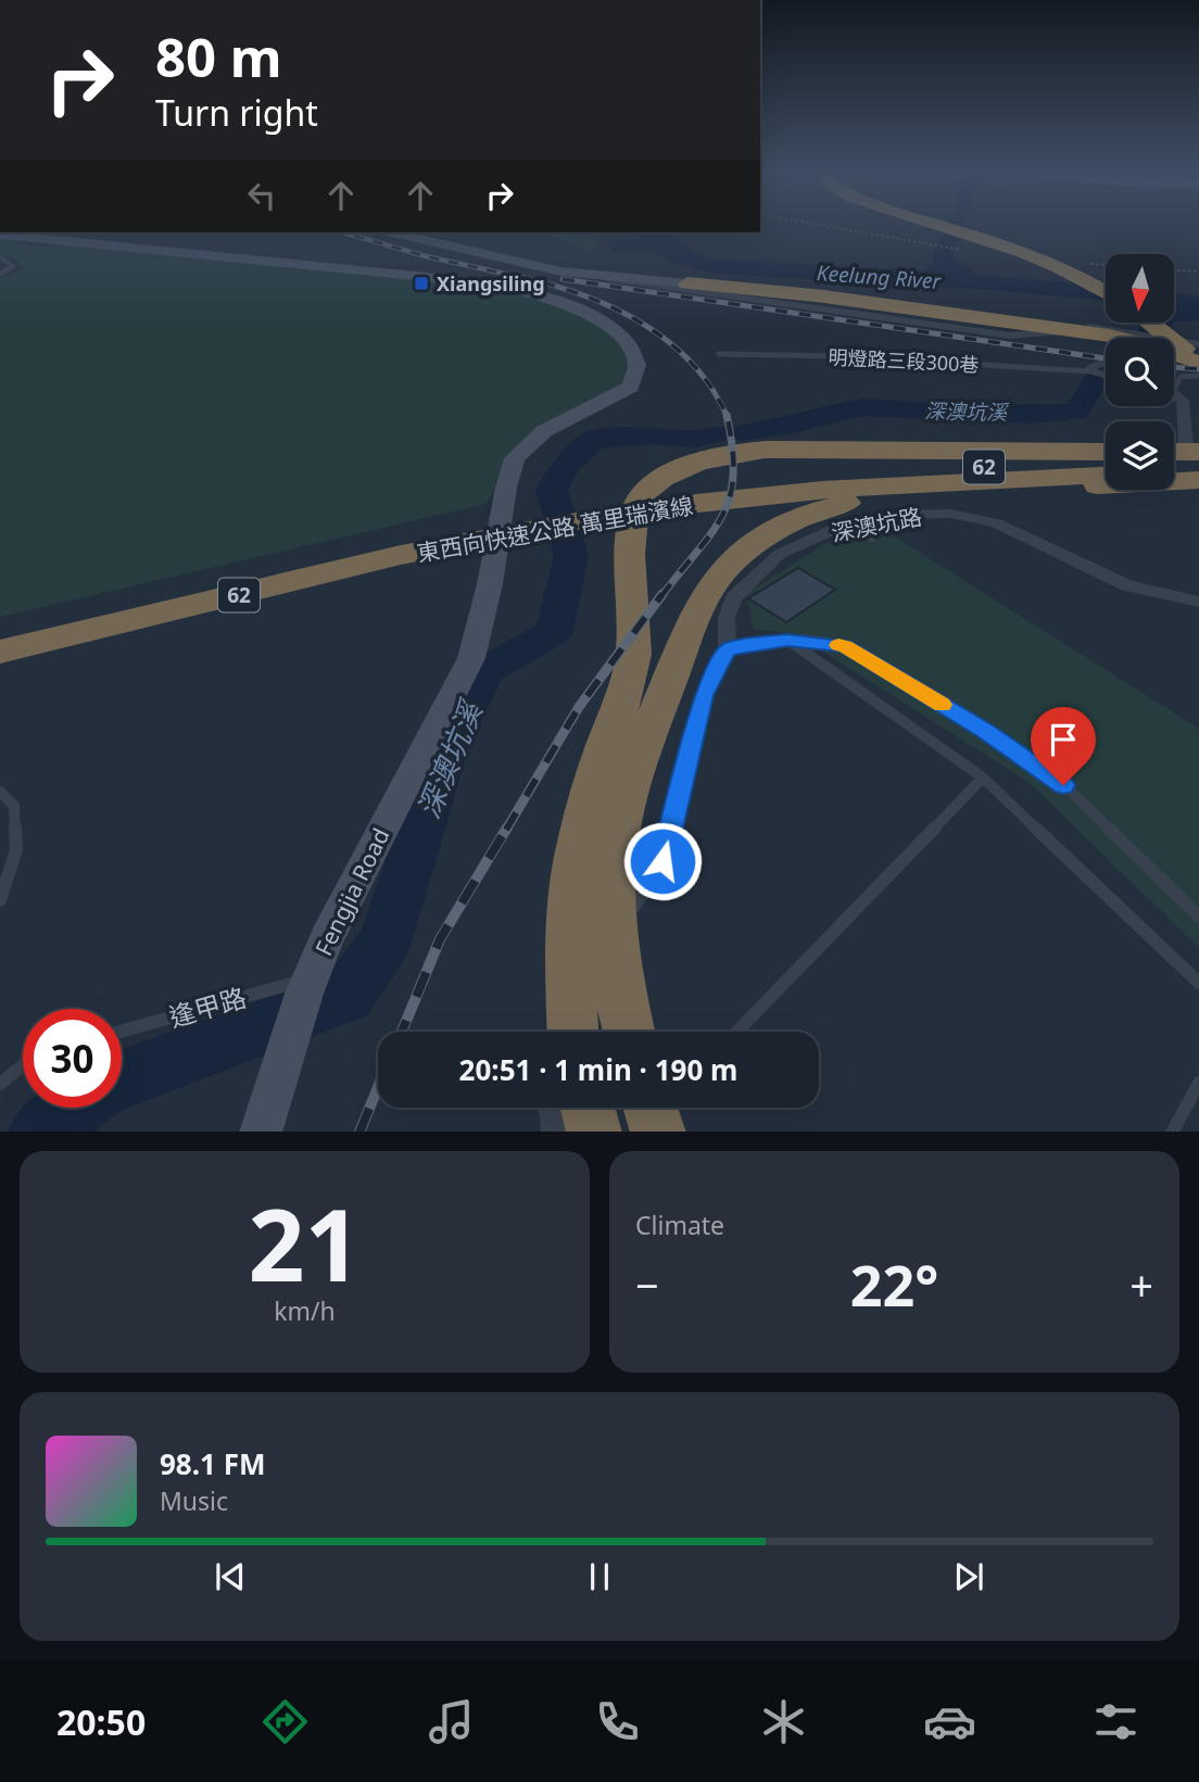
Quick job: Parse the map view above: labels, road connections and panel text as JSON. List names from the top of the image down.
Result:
{
  "streets": {
    "highway": ["62", "東西向快速公路 萬里瑞濱線"],
    "main road": ["Fengjia Road"],
    "street": ["深澳坑路"],
    "lane": ["明燈路三段300巷", "逢甲路"]
  },
  "crossings": [
    ["深澳坑路", "東西向快速公路 萬里瑞濱線"],
    ["Fengjia Road", "逢甲路"]
  ],
  "water": ["Keelung River", "深澳坑溪"],
  "places": {
    "transit": ["Xiangsiling"]
  },
  "north": "bottom",
  "page": {
    "turn": ["80 m", "Turn right"],
    "limit": "30",
    "trip": "20:51 · 1 min · 190 m",
    "tile": [
      ["21", "km/h"],
      "Climate"
    ],
    "heat": ["−", "22°", "+"],
    "song": ["98.1 FM", "Music"],
    "tabs": "20:50"
  }
}
